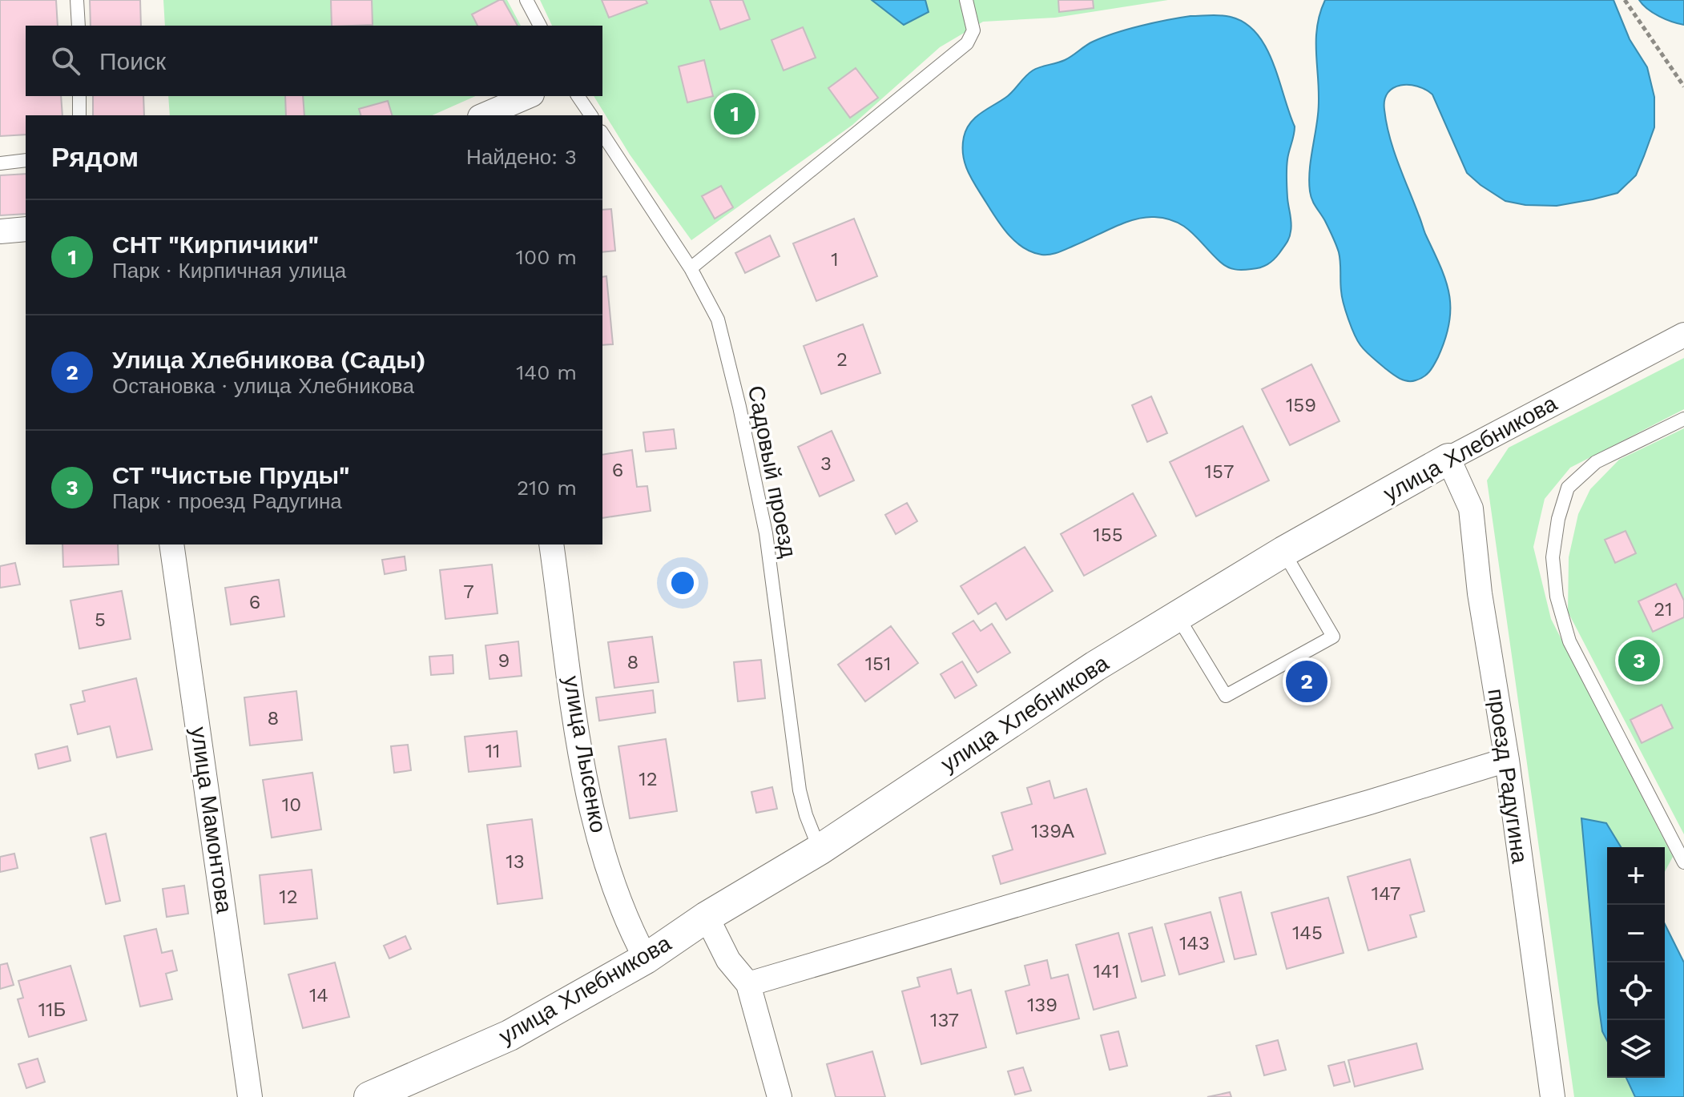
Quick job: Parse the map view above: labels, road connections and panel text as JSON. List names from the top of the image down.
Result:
{
  "streets": {
    "street": [
      "улица Хлебникова",
      "улица Лысенко",
      "проезд Радугина",
      "улица Мамонтова"
    ],
    "lane": ["Садовый проезд"]
  },
  "crossings": [
    ["улица Хлебникова", "Садовый проезд"],
    ["улица Хлебникова", "улица Лысенко"],
    ["улица Хлебникова", "проезд Радугина"]
  ],
  "house_numbers": [
    "1",
    "2",
    "159",
    "3",
    "6",
    "157",
    "155",
    "7",
    "6",
    "21",
    "5",
    "9",
    "8",
    "151",
    "8",
    "11",
    "12",
    "10",
    "139А",
    "13",
    "147",
    "12",
    "145",
    "143",
    "141",
    "14",
    "139",
    "11Б",
    "137"
  ],
  "page": {
    "search": "Поиск",
    "pins": ["1", "3", "2"],
    "heading": ["Рядом", "Найдено: 3"],
    "list": [
      {
        "mark": "1",
        "name": "СНТ \"Кирпичики\"",
        "note": "Парк · Кирпичная улица",
        "value": "100 m"
      },
      {
        "mark": "2",
        "name": "Улица Хлебникова (Сады)",
        "note": "Остановка · улица Хлебникова",
        "value": "140 m"
      },
      {
        "mark": "3",
        "name": "СТ \"Чистые Пруды\"",
        "note": "Парк · проезд Радугина",
        "value": "210 m"
      }
    ],
    "map_buttons": ["+", "−"]
  }
}
